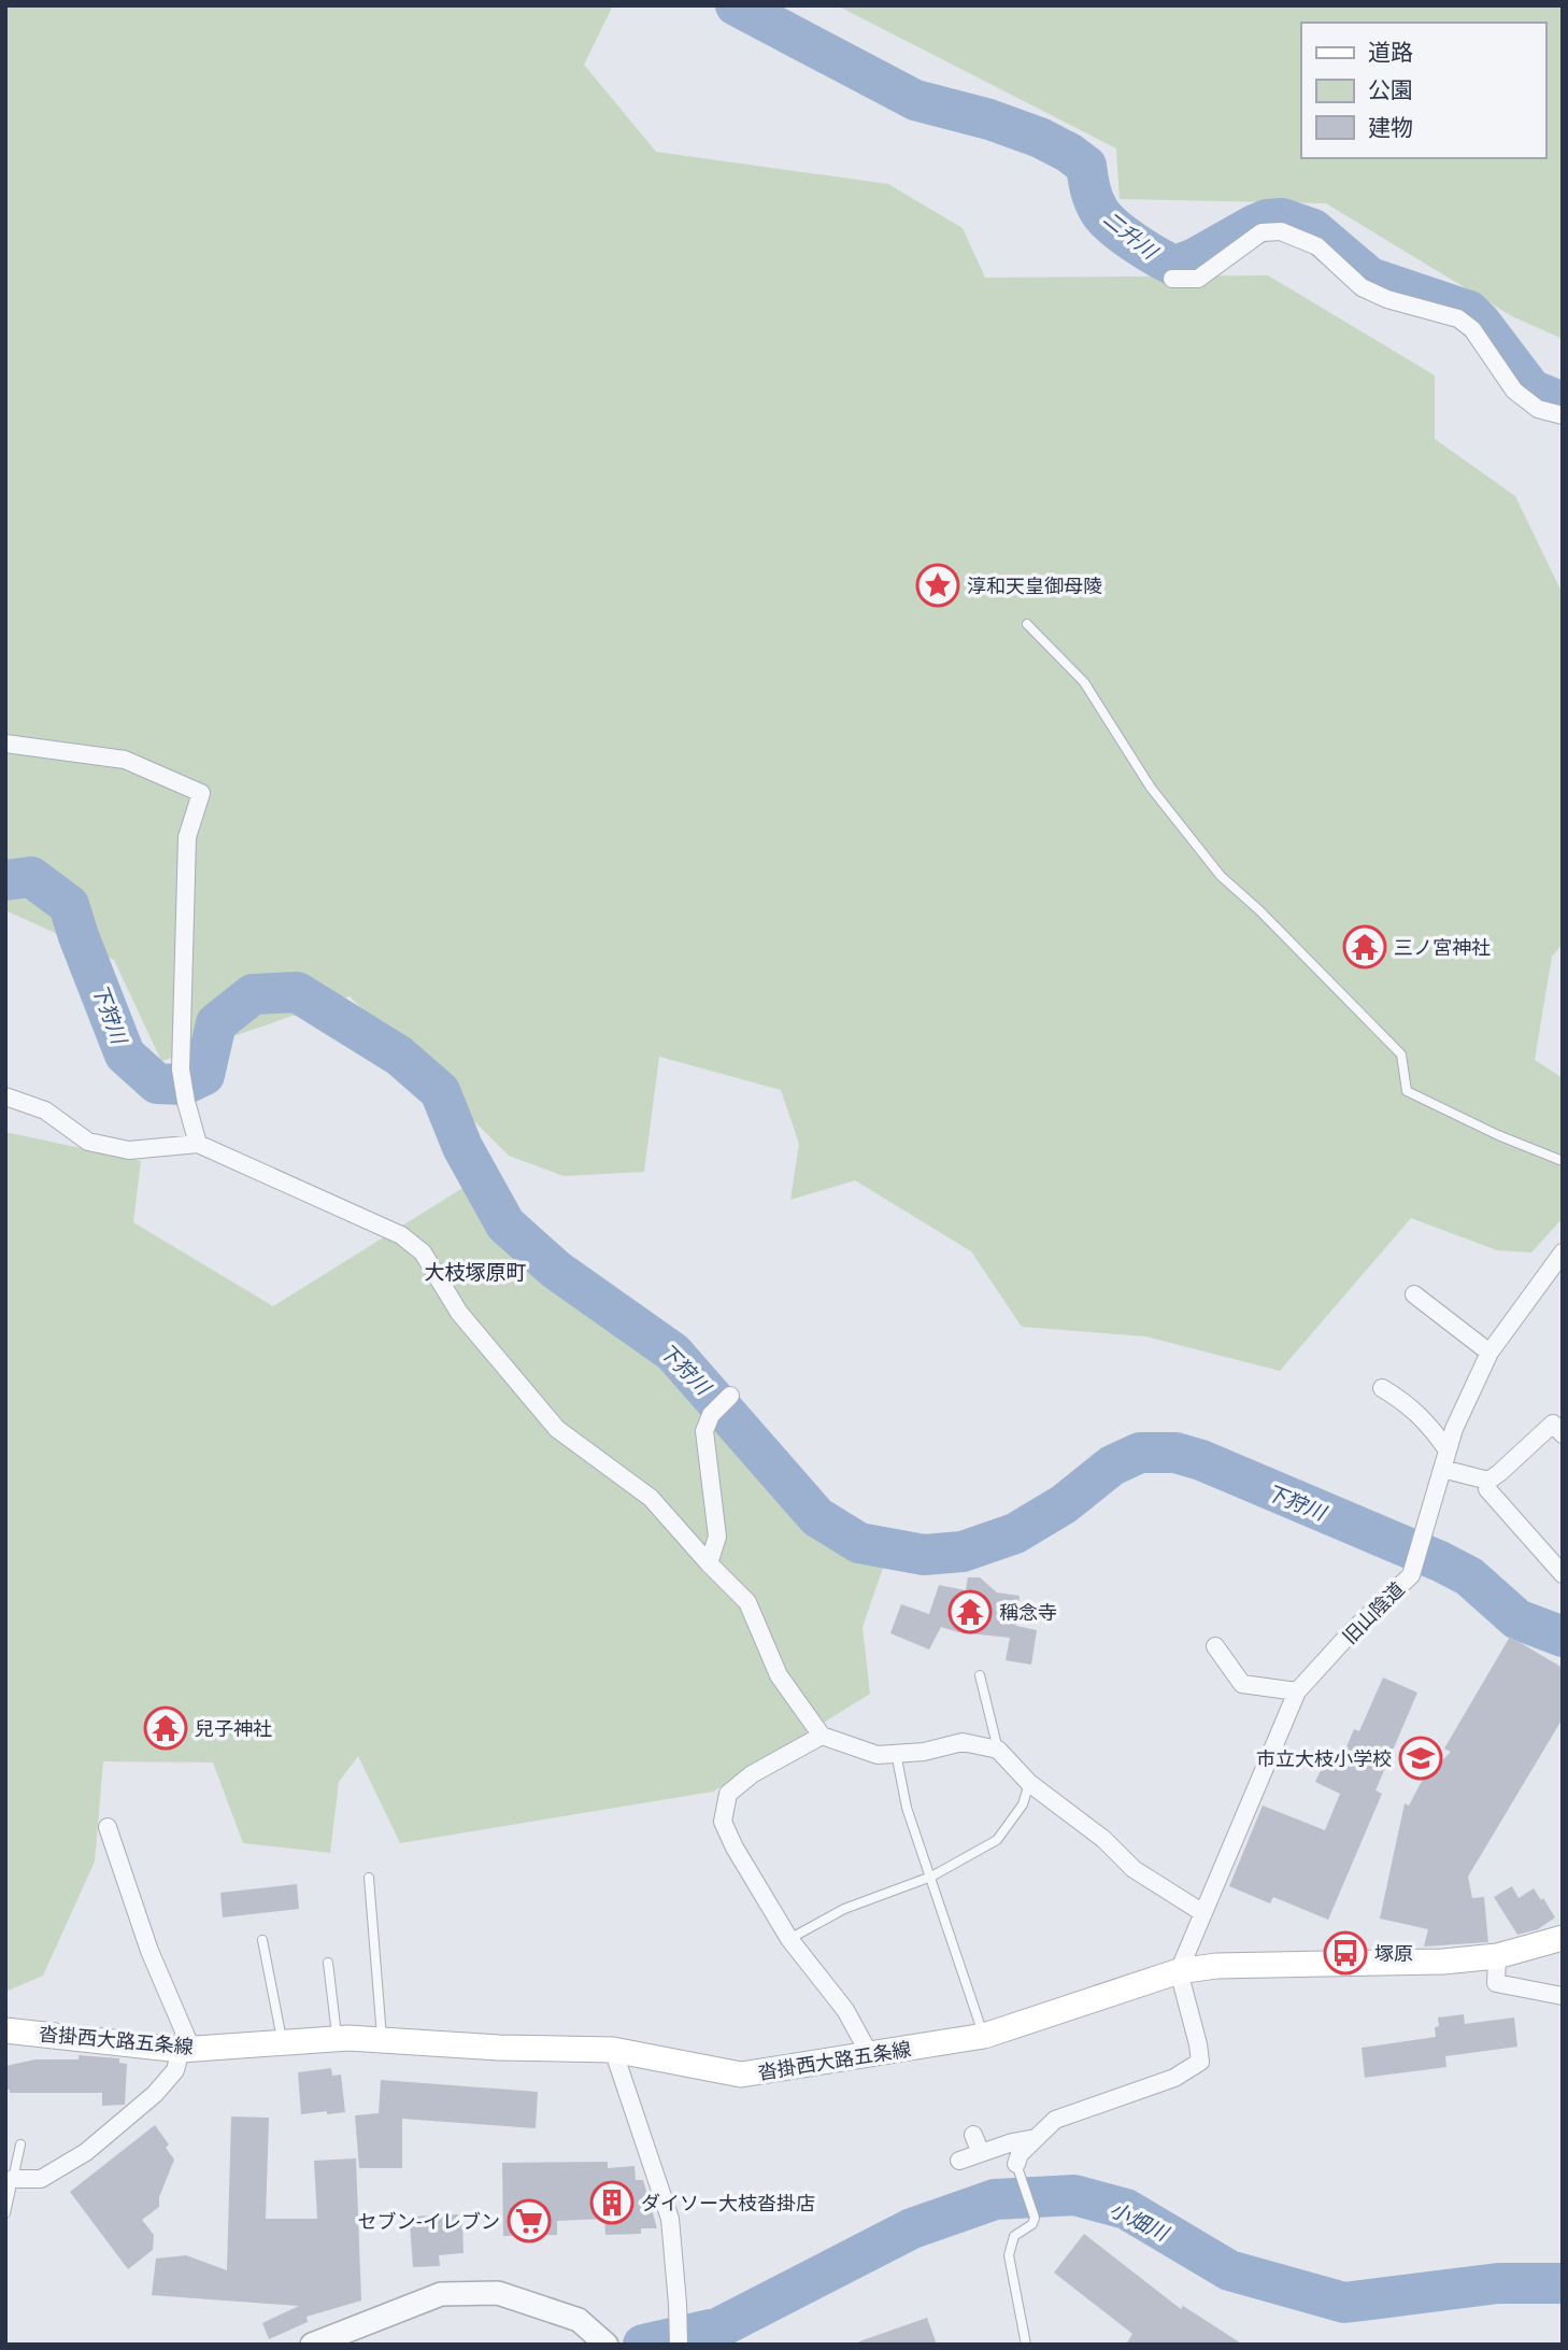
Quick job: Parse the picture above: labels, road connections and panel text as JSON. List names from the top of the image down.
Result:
{
  "streets": {
    "main road": ["沓掛西大路五条線"],
    "street": ["旧山陰道"]
  },
  "crossings": [
    ["旧山陰道", "沓掛西大路五条線"]
  ],
  "districts": ["大枝塚原町"],
  "water": ["二升川", "下狩川", "小畑川"],
  "places": {
    "place": ["淳和天皇御母陵"],
    "temple": ["三ノ宮神社", "稱念寺", "兒子神社"],
    "school or university": ["市立大枝小学校"],
    "bus stop": ["塚原"],
    "building": ["ダイソー大枝沓掛店"],
    "supermarket": ["セブン-イレブン"]
  },
  "legend": ["道路", "公園", "建物"]
}
